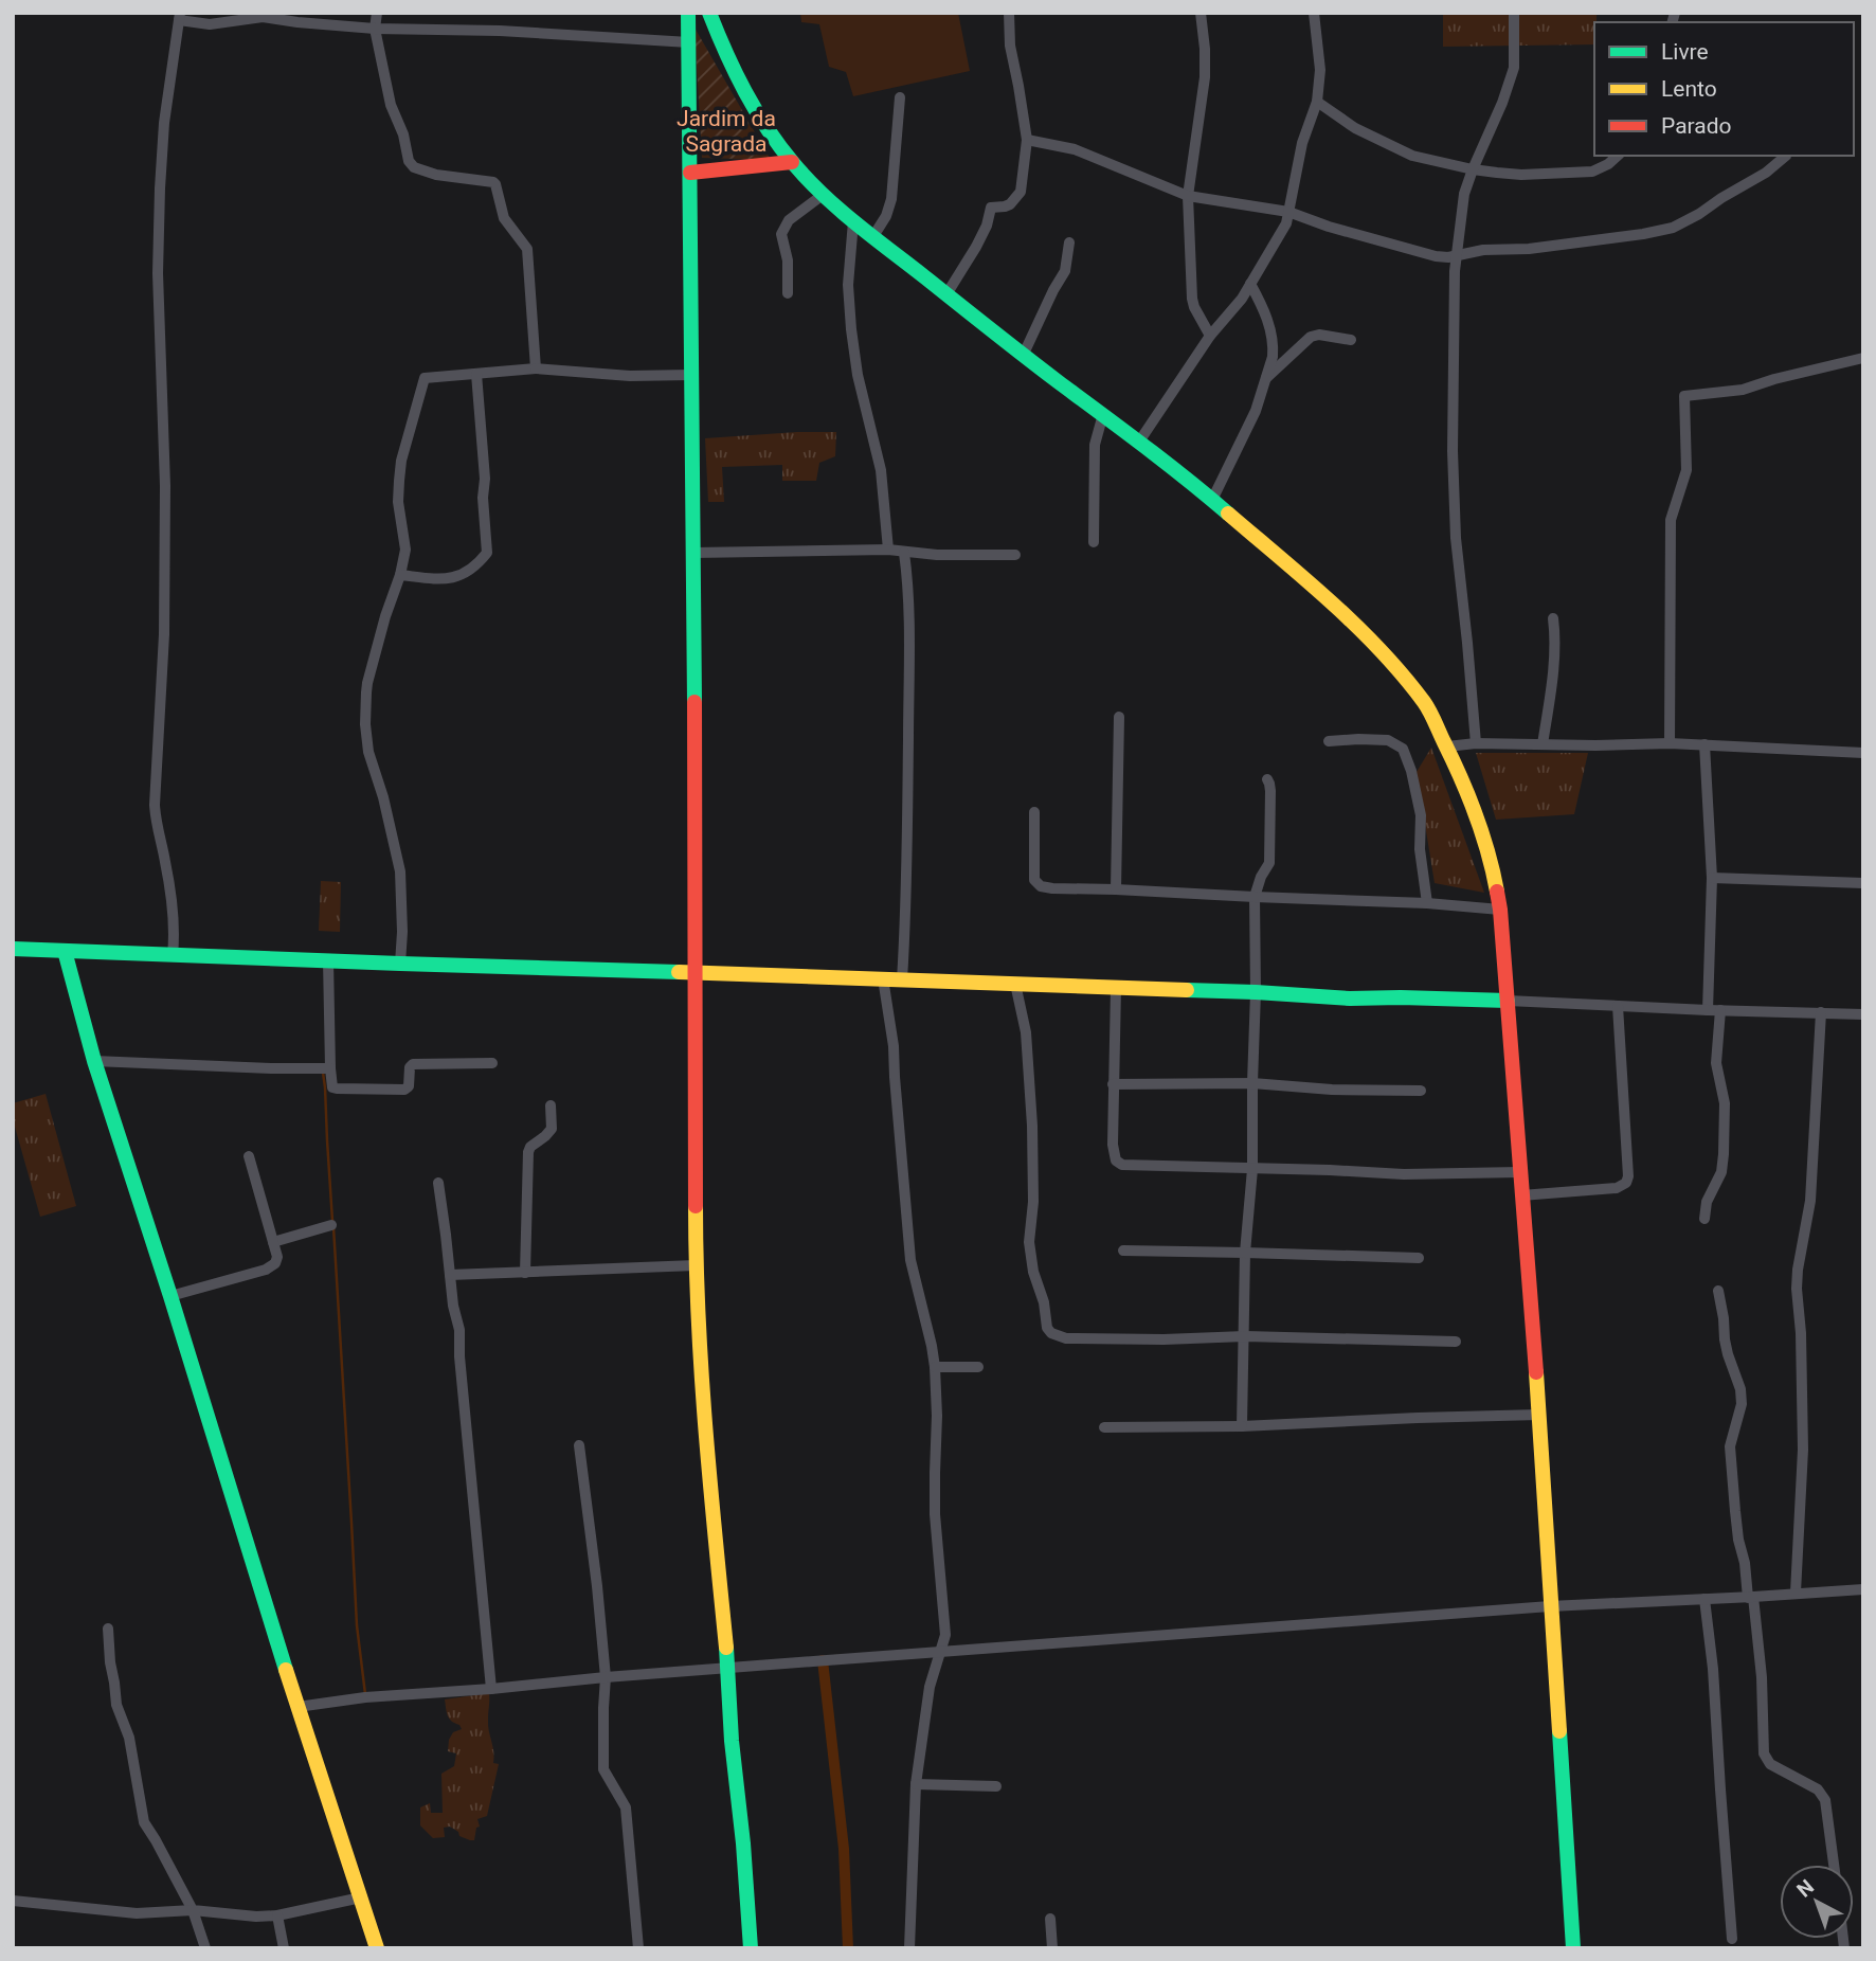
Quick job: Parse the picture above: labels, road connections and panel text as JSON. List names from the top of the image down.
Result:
{
  "parks": ["Jardim da Sagrada"],
  "legend": ["Livre", "Lento", "Parado"],
  "north": "top left"
}
